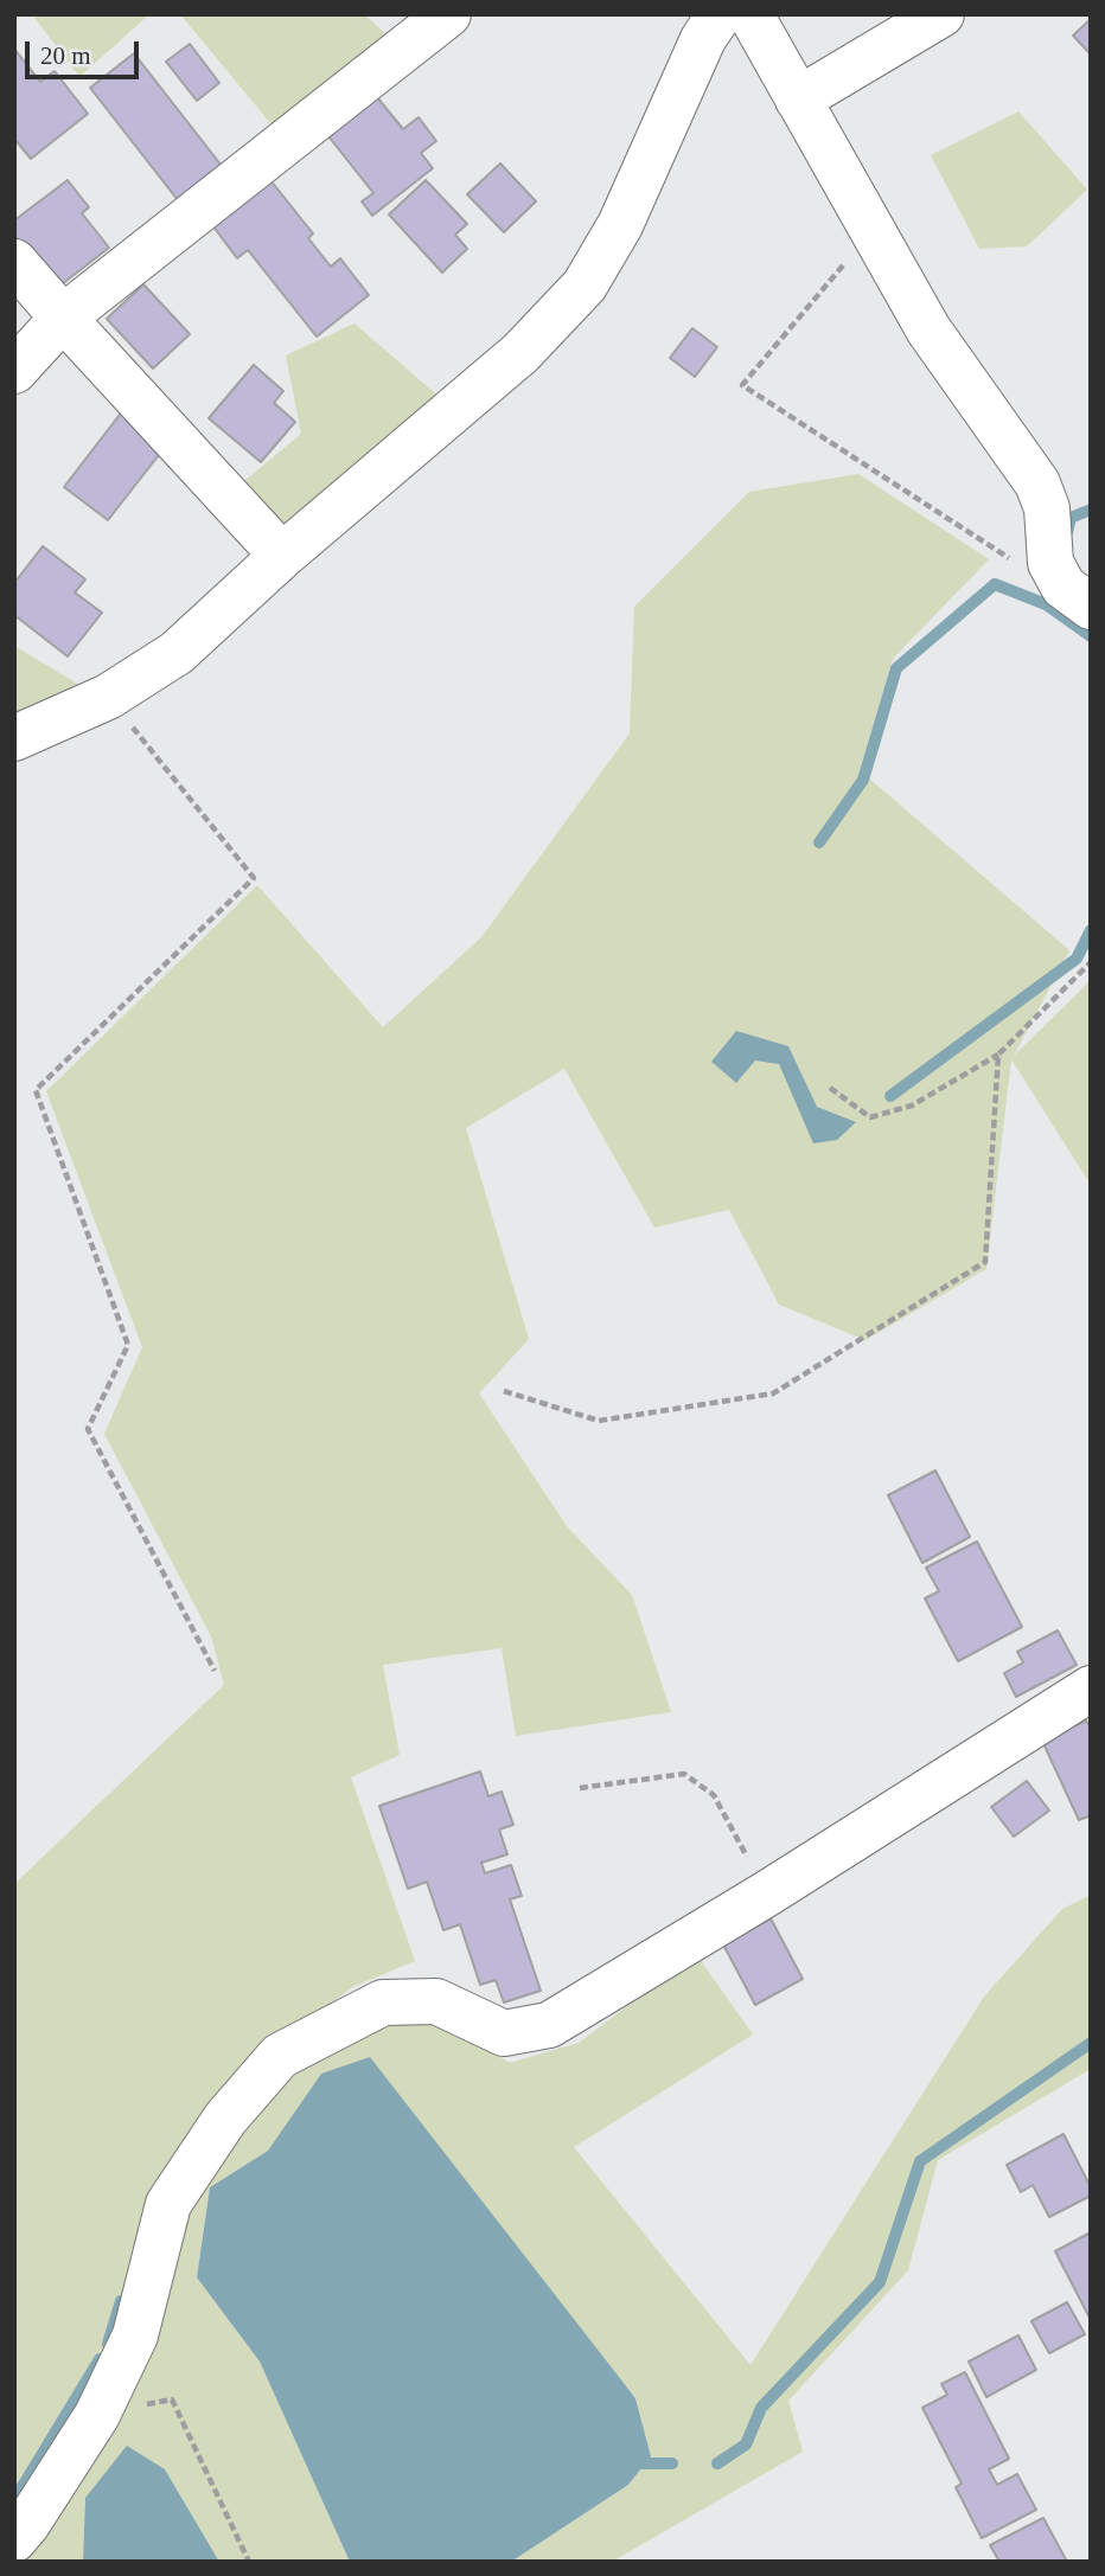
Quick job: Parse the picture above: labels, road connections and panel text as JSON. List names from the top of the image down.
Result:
{
  "scale_bar": "20 m"
}
